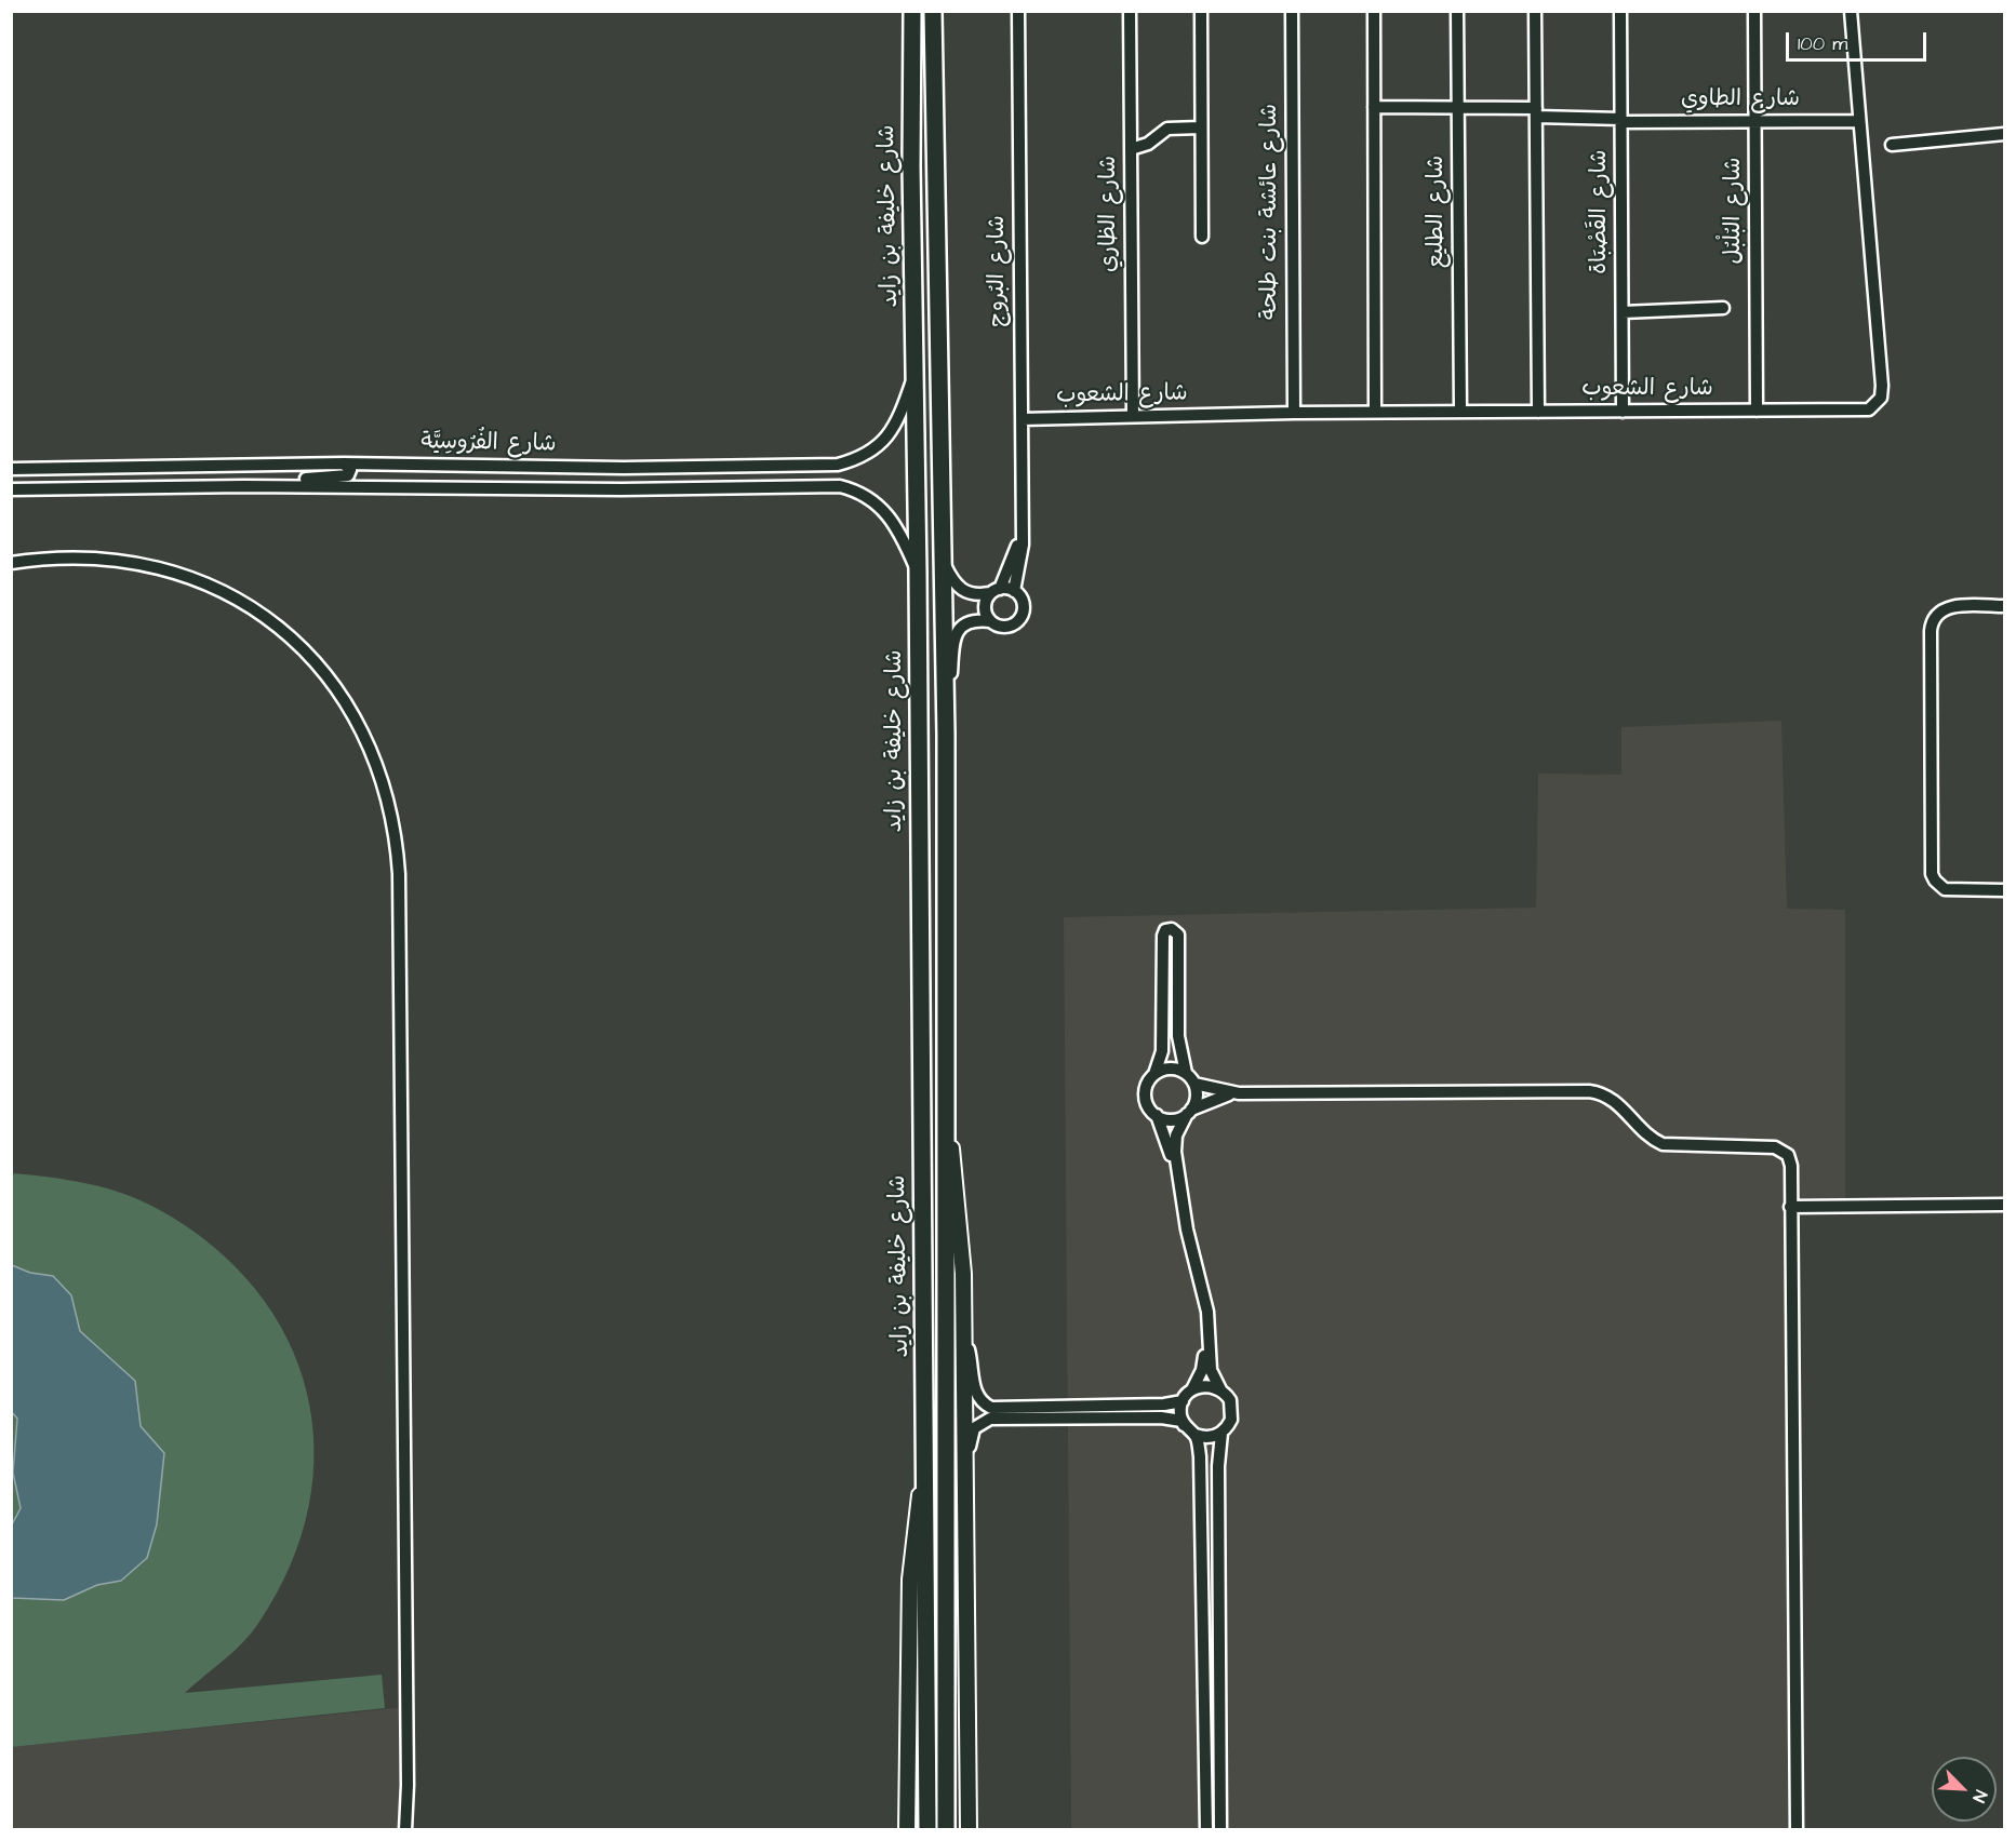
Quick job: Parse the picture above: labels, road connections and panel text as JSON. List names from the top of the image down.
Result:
{
  "streets": {
    "highway": ["شارع خليفة بن زايد"],
    "street": [
      "شارع الطاوي",
      "شارع البُلْبُل",
      "شارع عائشة بنت طلحة",
      "شارع الطليع",
      "شارع القَصْبَاة",
      "شارع الظاري",
      "شارع البُروج",
      "شارع الشعوب",
      "شارع الفُرُوسِيَّة"
    ]
  },
  "crossings": [
    ["شارع الطاوي", "شارع البُلْبُل"],
    ["شارع الطاوي", "شارع الطليع"],
    ["شارع الطاوي", "شارع القَصْبَاة"],
    ["شارع الطاوي", "شارع الشعوب"],
    ["شارع البُلْبُل", "شارع الشعوب"],
    ["شارع عائشة بنت طلحة", "شارع الشعوب"],
    ["شارع الطليع", "شارع الشعوب"],
    ["شارع القَصْبَاة", "شارع الشعوب"],
    ["شارع الظاري", "شارع الشعوب"],
    ["شارع خليفة بن زايد", "شارع الفُرُوسِيَّة"],
    ["شارع البُروج", "شارع الشعوب"]
  ],
  "scale_bar": "100 m",
  "north": "bottom right"
}
